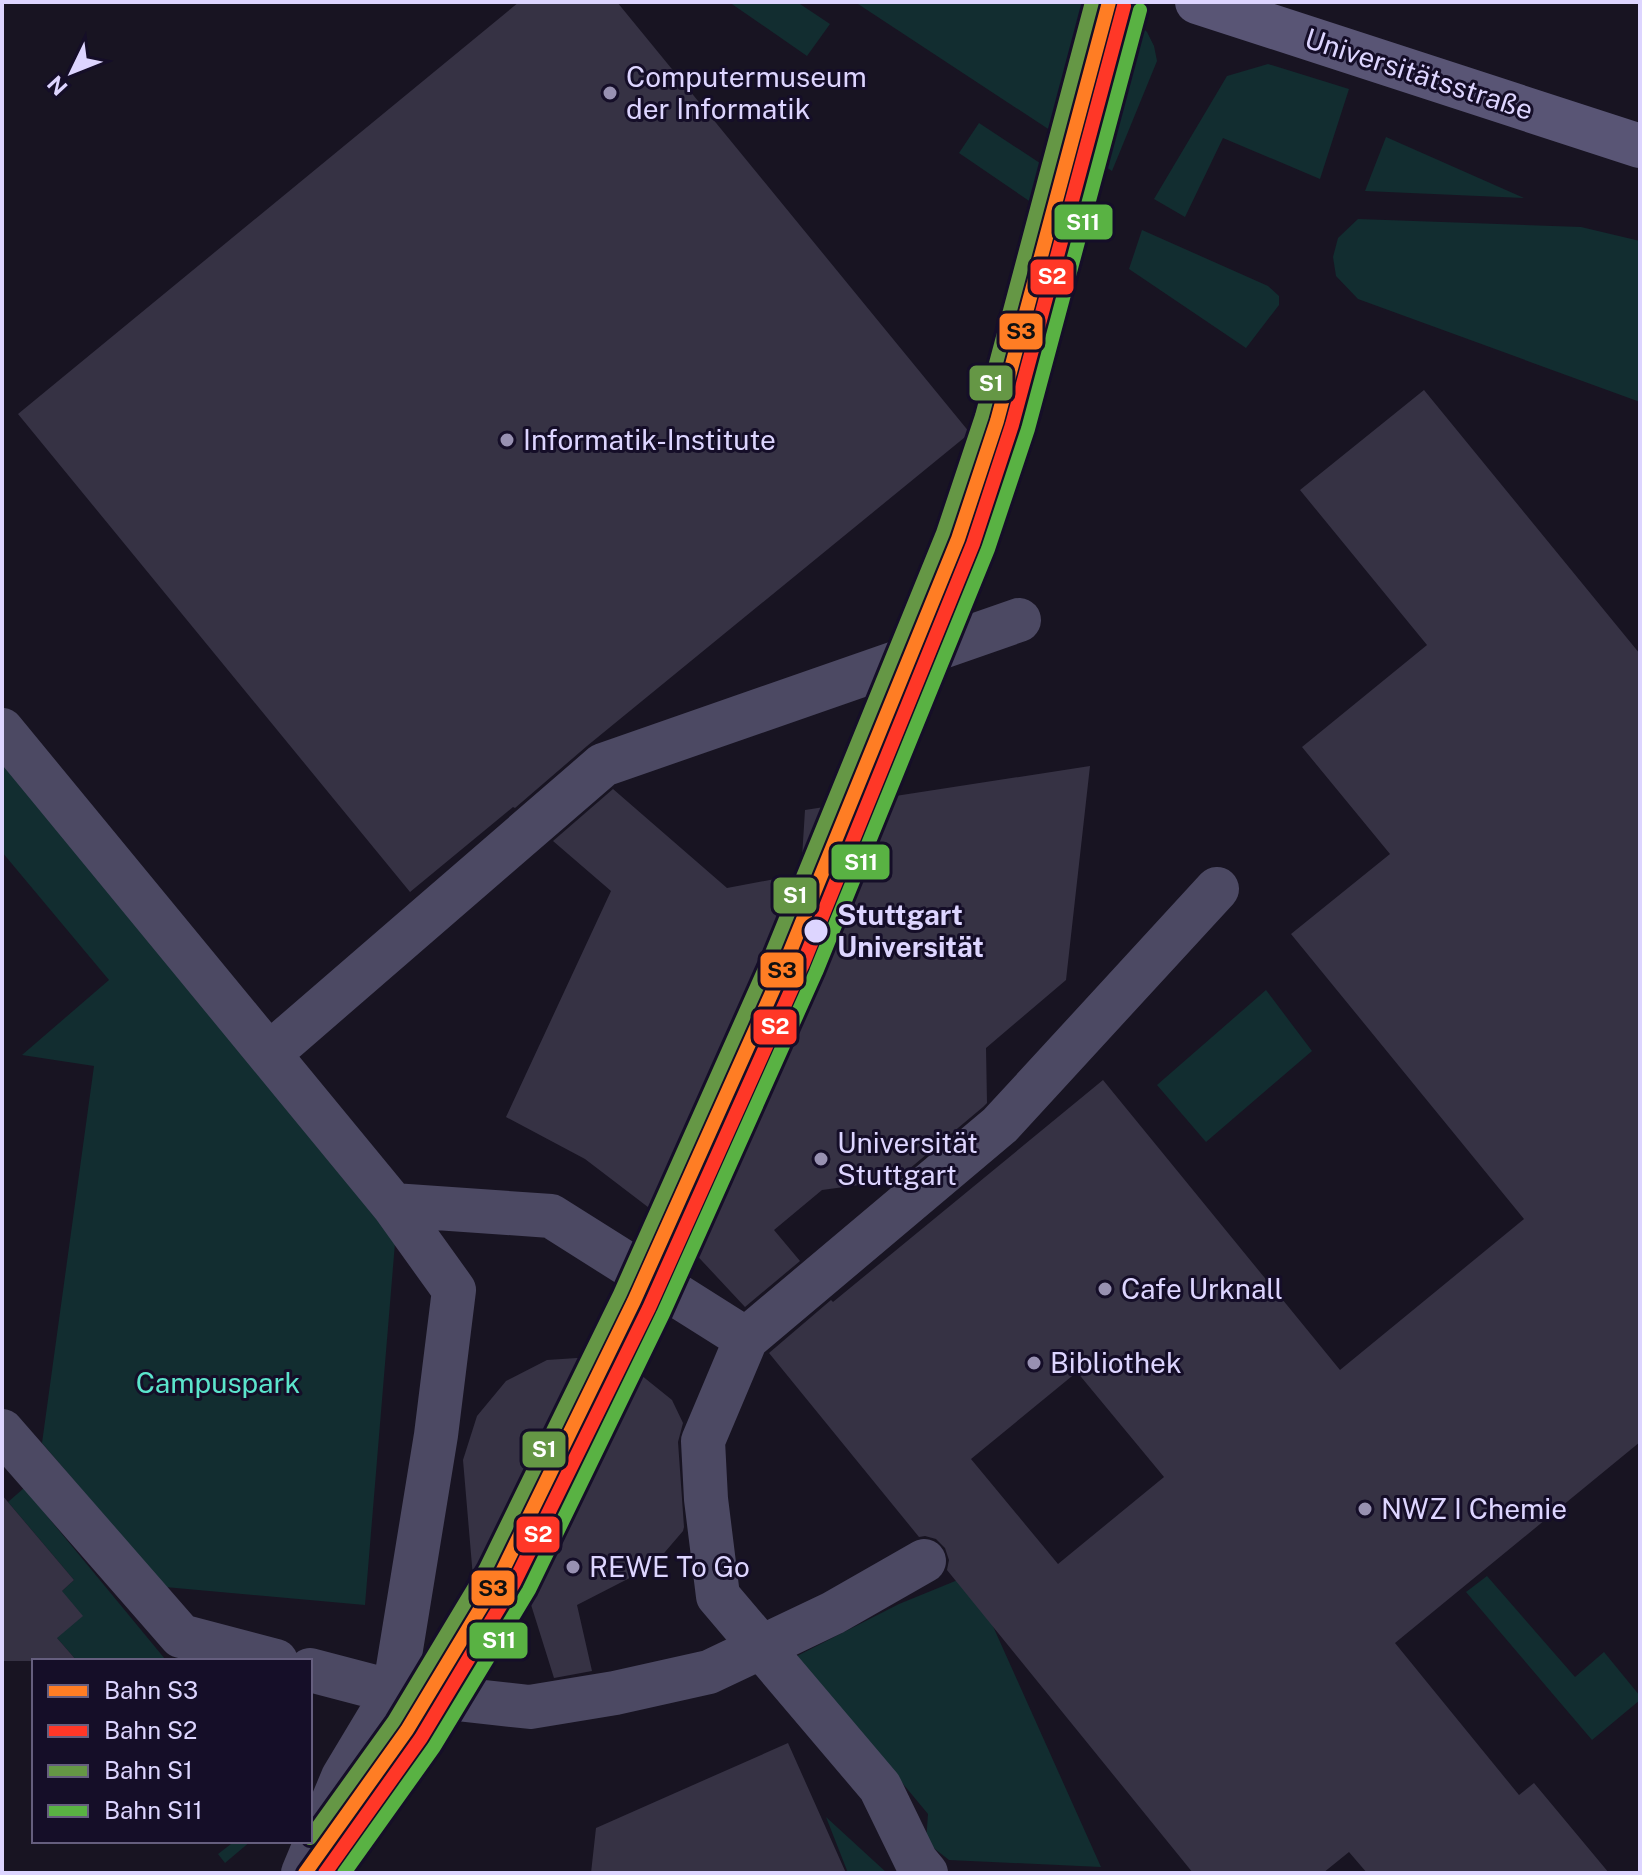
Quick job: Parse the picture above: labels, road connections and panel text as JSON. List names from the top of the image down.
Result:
{
  "streets": {
    "street": ["Universitätsstraße"]
  },
  "parks": ["Campuspark"],
  "places": [
    "Computermuseum der Informatik",
    "Informatik-Institute",
    "Stuttgart Universität",
    "Universität Stuttgart",
    "Cafe Urknall",
    "Bibliothek",
    "NWZ I Chemie",
    "REWE To Go"
  ],
  "lines": [
    "rail line S3",
    "rail line S1",
    "rail line S2",
    "rail line S11"
  ],
  "legend": [
    "Bahn S3",
    "Bahn S2",
    "Bahn S1",
    "Bahn S11"
  ],
  "north": "bottom left"
}
